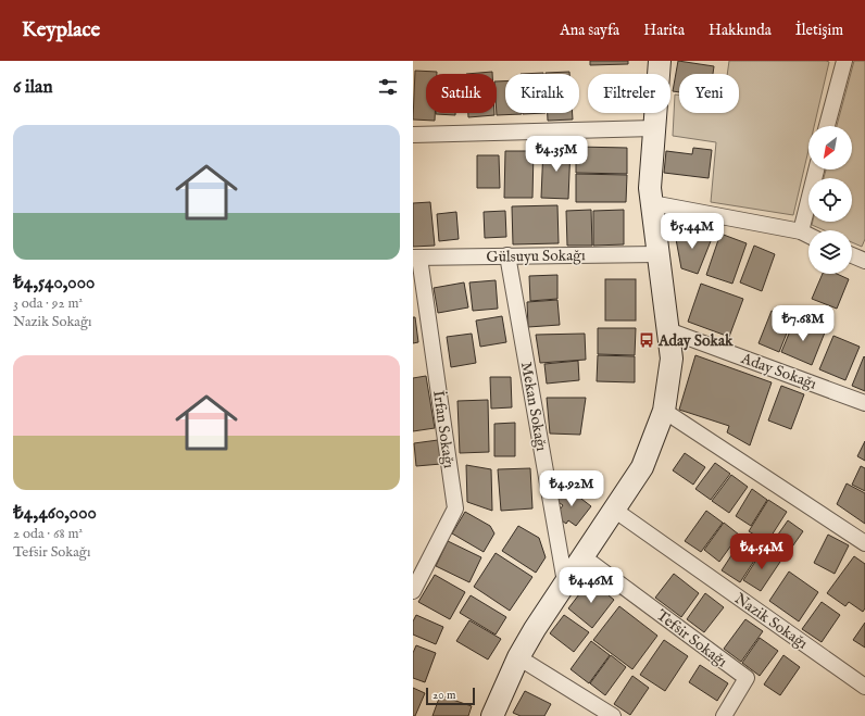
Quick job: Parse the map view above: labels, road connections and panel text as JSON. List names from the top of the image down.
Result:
{
  "streets": {
    "street": [
      "Gülsuyu Sokağı",
      "Aday Sokağı",
      "Mekan Sokağı",
      "İrfan Sokağı",
      "Nazik Sokağı",
      "Tefsir Sokağı"
    ]
  },
  "crossings": [
    ["Gülsuyu Sokağı", "Mekan Sokağı"],
    ["Gülsuyu Sokağı", "İrfan Sokağı"]
  ],
  "places": {
    "bus stop": ["Aday Sokak"]
  },
  "scale_bar": "20 m",
  "north": "bottom left",
  "page": {
    "header": "Keyplace",
    "nav": [
      "Ana sayfa",
      "Harita",
      "Hakkında",
      "İletişim"
    ],
    "heading": "6 ilan",
    "chip": [
      "Satılık",
      "Kiralık",
      "Filtreler",
      "Yeni"
    ],
    "list": [
      {
        "name": "₺4,540,000",
        "note": "3 oda · 92 m² · Nazik Sokağı"
      },
      {
        "name": "₺4,460,000",
        "note": "2 oda · 68 m² · Tefsir Sokağı"
      }
    ],
    "price": [
      "₺4.35M",
      "₺5.44M",
      "₺7.68M",
      "₺4.92M",
      "₺4.54M",
      "₺4.46M"
    ],
    "scale": "20 m"
  }
}
